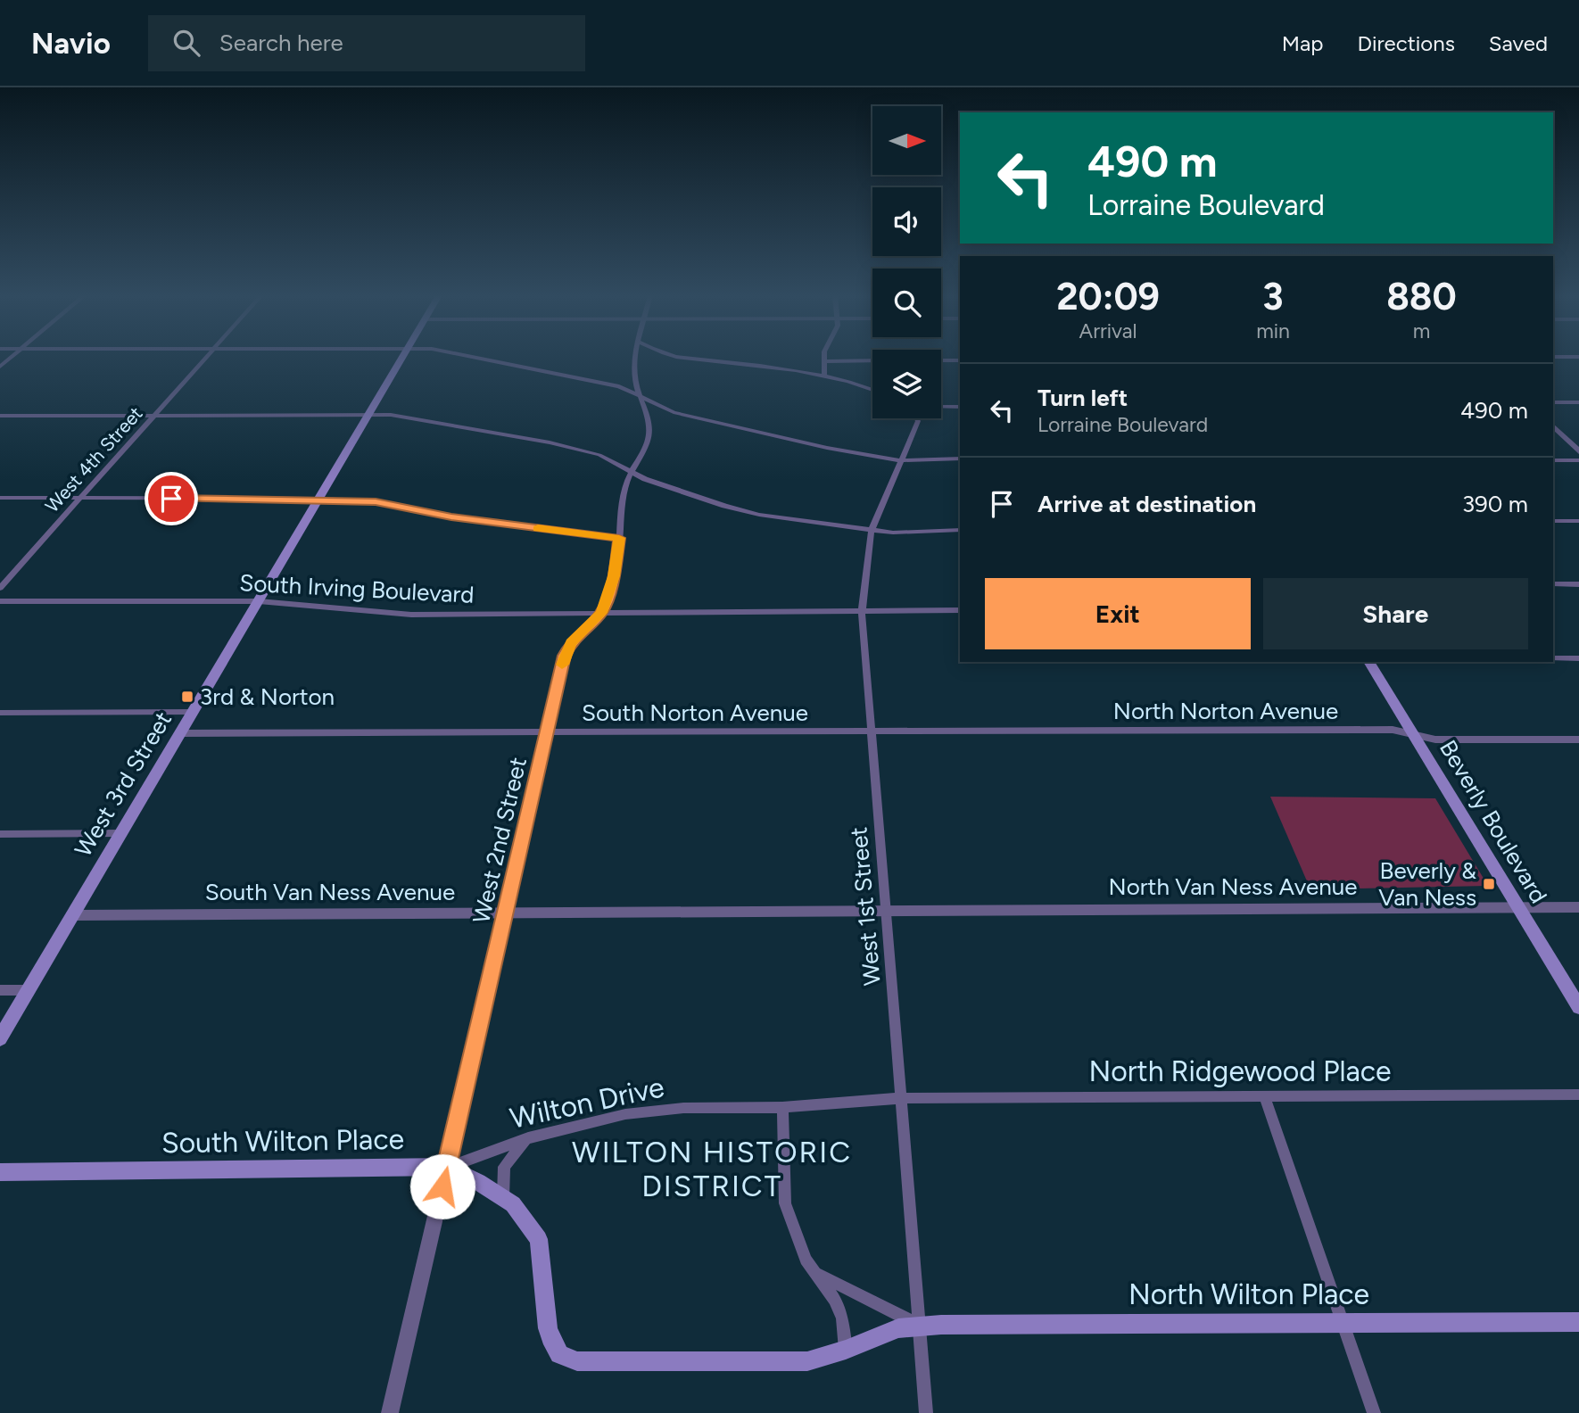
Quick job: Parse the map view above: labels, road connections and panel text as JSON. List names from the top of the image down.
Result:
{
  "streets": {
    "main road": [
      "West 3rd Street",
      "Beverly Boulevard",
      "South Wilton Place",
      "North Wilton Place"
    ],
    "street": [
      "West 4th Street",
      "South Irving Boulevard",
      "North Norton Avenue",
      "South Norton Avenue",
      "West 2nd Street",
      "North Van Ness Avenue",
      "South Van Ness Avenue",
      "West 1st Street",
      "North Ridgewood Place",
      "Wilton Drive"
    ]
  },
  "crossings": [
    ["South Irving Boulevard", "West 3rd Street"],
    ["South Irving Boulevard", "West 2nd Street"],
    ["South Irving Boulevard", "West 1st Street"],
    ["North Norton Avenue", "South Norton Avenue"],
    ["North Norton Avenue", "Beverly Boulevard"],
    ["North Norton Avenue", "West 1st Street"],
    ["South Norton Avenue", "West 3rd Street"],
    ["South Norton Avenue", "West 2nd Street"],
    ["South Norton Avenue", "West 1st Street"],
    ["West 3rd Street", "South Van Ness Avenue"],
    ["Beverly Boulevard", "North Van Ness Avenue"],
    ["West 2nd Street", "South Van Ness Avenue"],
    ["West 2nd Street", "Wilton Drive"],
    ["West 2nd Street", "South Wilton Place"],
    ["North Van Ness Avenue", "South Van Ness Avenue"],
    ["North Van Ness Avenue", "West 1st Street"],
    ["South Van Ness Avenue", "West 1st Street"],
    ["West 1st Street", "North Ridgewood Place"],
    ["West 1st Street", "South Wilton Place"],
    ["West 1st Street", "North Wilton Place"],
    ["North Ridgewood Place", "Wilton Drive"],
    ["Wilton Drive", "South Wilton Place"],
    ["South Wilton Place", "North Wilton Place"]
  ],
  "districts": ["WILTON HISTORIC DISTRICT"],
  "places": {
    "transit": ["3rd & Norton", "Beverly & Van Ness"]
  },
  "north": "right",
  "page": {
    "header": "Navio",
    "search": "Search here",
    "nav": ["Map", "Directions", "Saved"],
    "turn": ["490 m", "Lorraine Boulevard"],
    "eta": [
      "20:09",
      "Arrival",
      "3",
      "min",
      "880",
      "m"
    ],
    "list": [
      {
        "name": "Turn left",
        "note": "Lorraine Boulevard",
        "value": "490 m"
      },
      {
        "name": "Arrive at destination",
        "value": "390 m"
      }
    ],
    "buttons": ["Exit", "Share"]
  }
}
